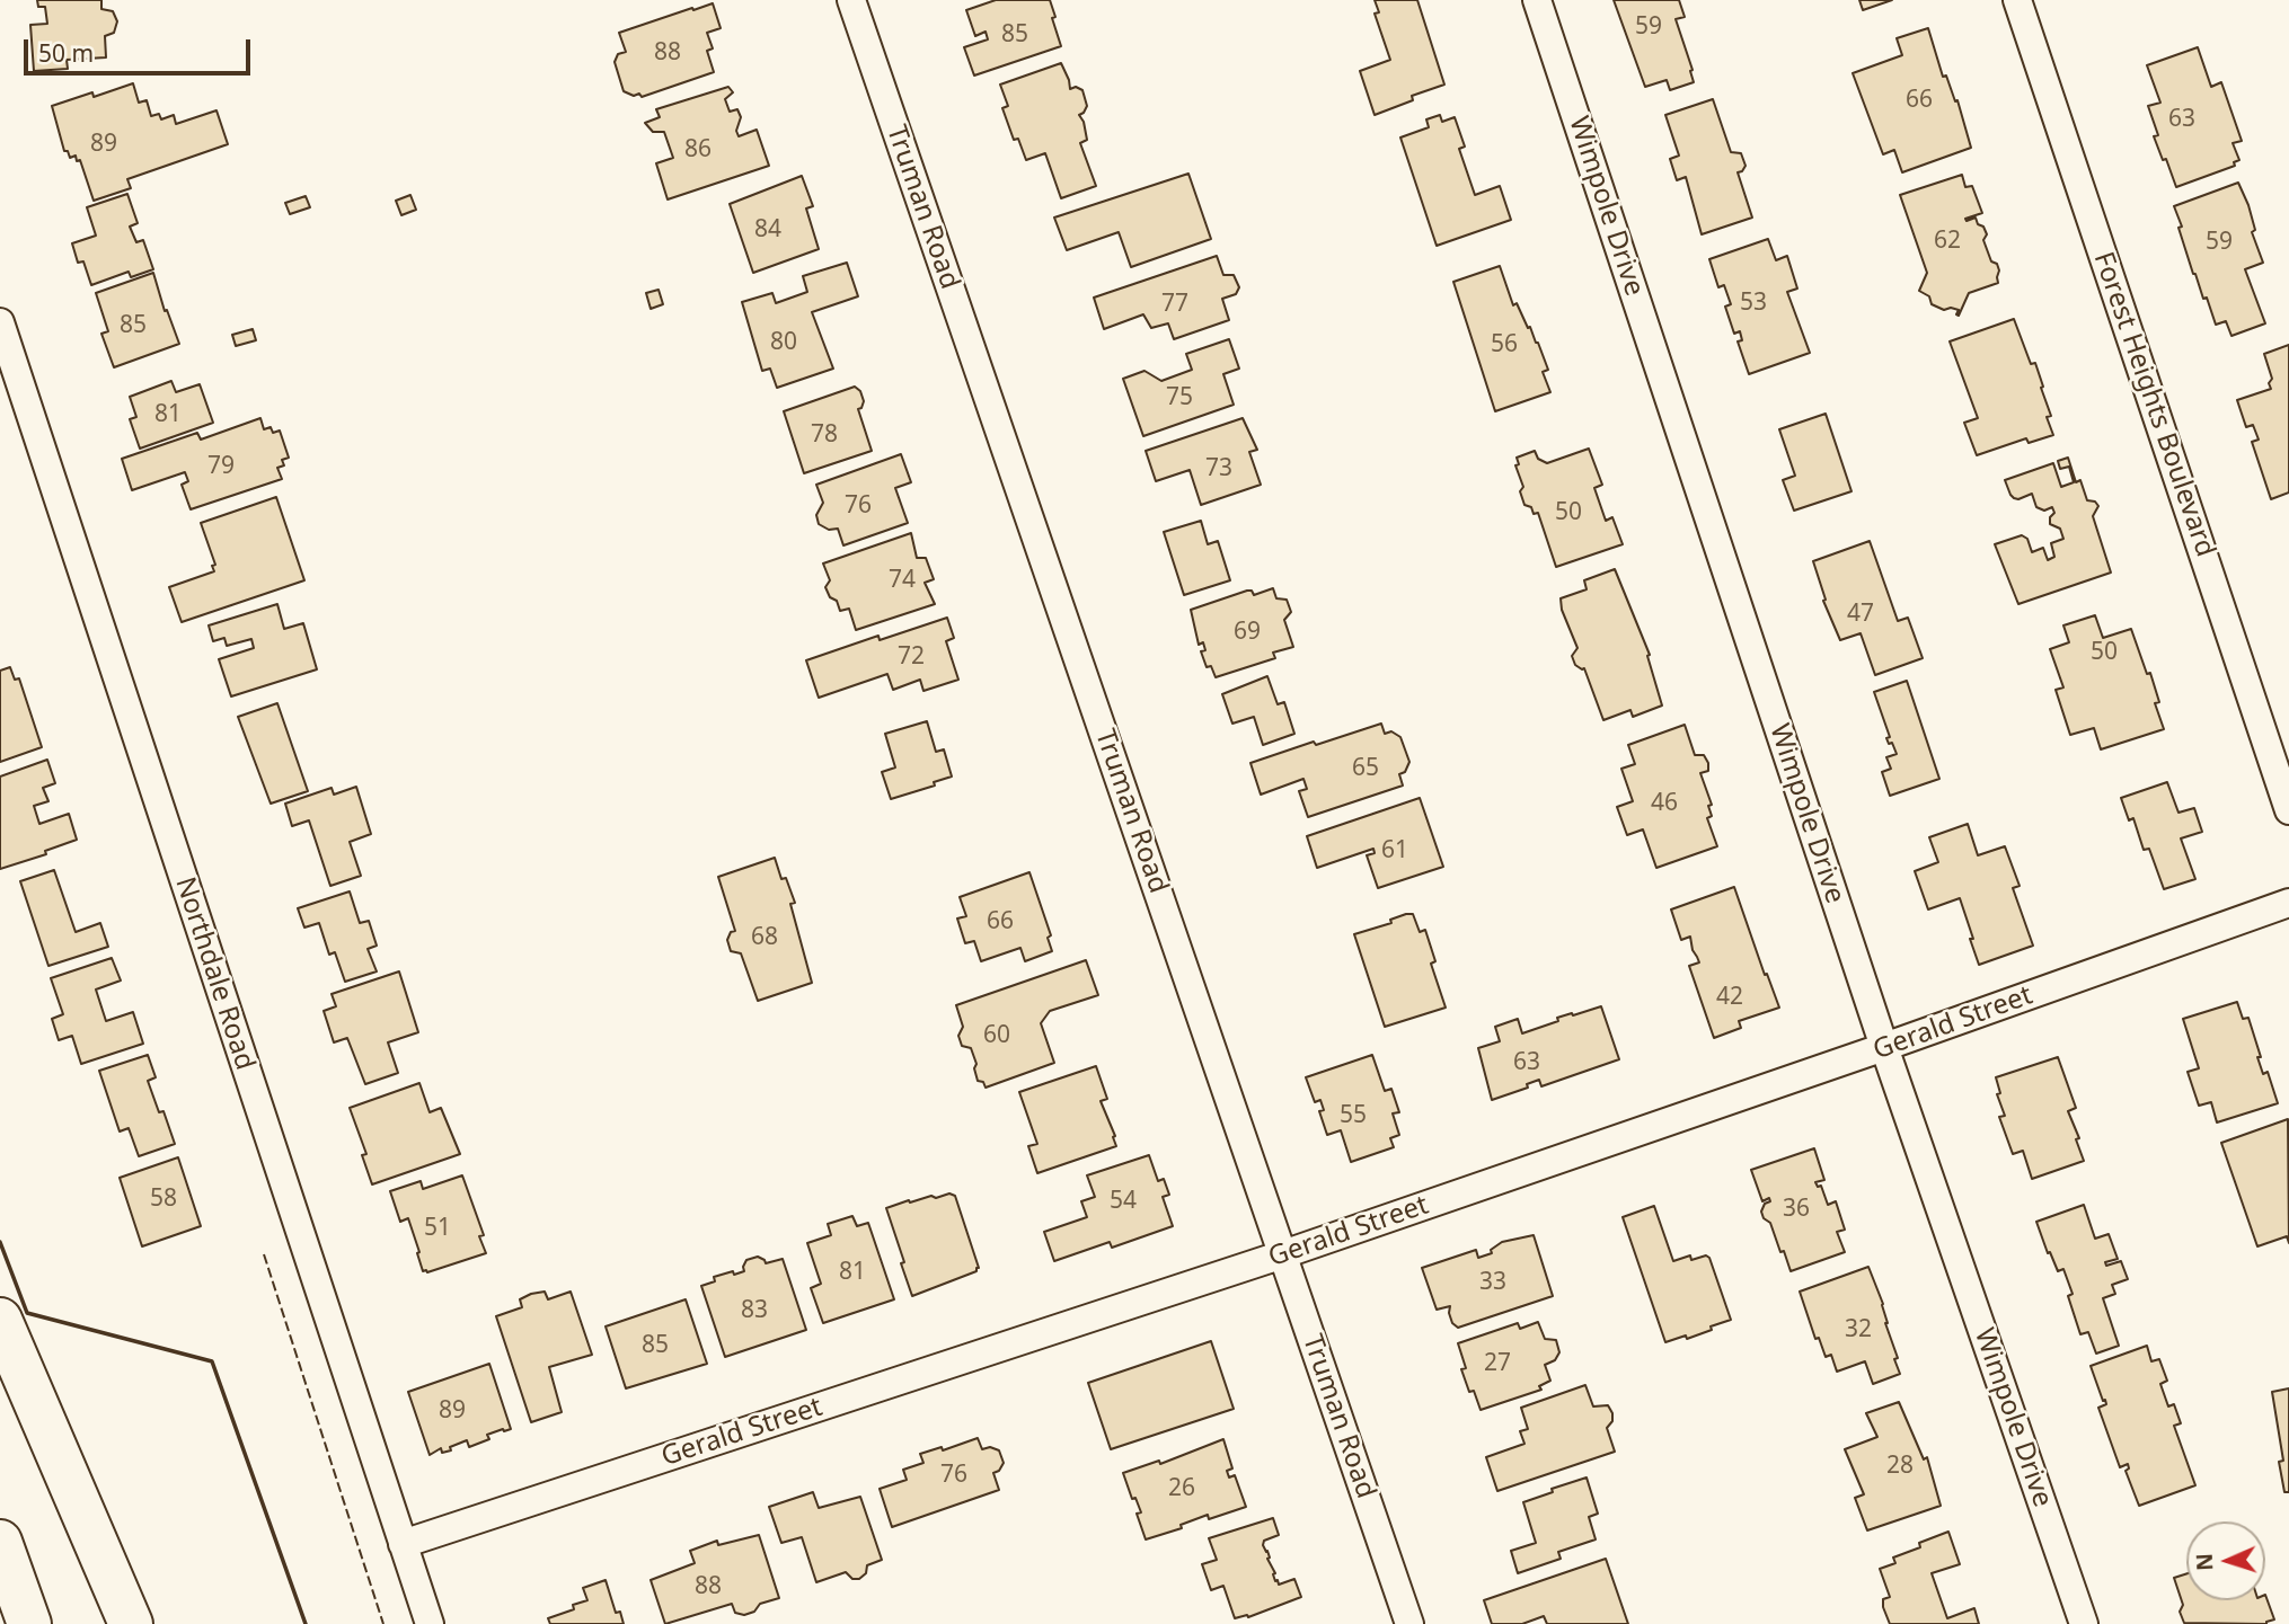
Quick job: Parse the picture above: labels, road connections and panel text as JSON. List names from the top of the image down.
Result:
{
  "streets": {
    "street": [
      "Wimpole Drive",
      "Truman Road",
      "Forest Heights Boulevard",
      "Northdale Road",
      "Gerald Street"
    ]
  },
  "crossings": [
    ["Wimpole Drive", "Gerald Street"],
    ["Truman Road", "Gerald Street"],
    ["Northdale Road", "Gerald Street"]
  ],
  "house_numbers": [
    "59",
    "85",
    "88",
    "66",
    "63",
    "89",
    "86",
    "84",
    "62",
    "59",
    "53",
    "77",
    "85",
    "80",
    "56",
    "75",
    "81",
    "78",
    "79",
    "73",
    "76",
    "50",
    "74",
    "47",
    "69",
    "50",
    "72",
    "65",
    "46",
    "61",
    "66",
    "68",
    "42",
    "60",
    "63",
    "55",
    "58",
    "54",
    "36",
    "51",
    "81",
    "33",
    "83",
    "32",
    "85",
    "27",
    "89",
    "28",
    "76",
    "26",
    "88"
  ],
  "scale_bar": "50 m",
  "north": "left"
}
